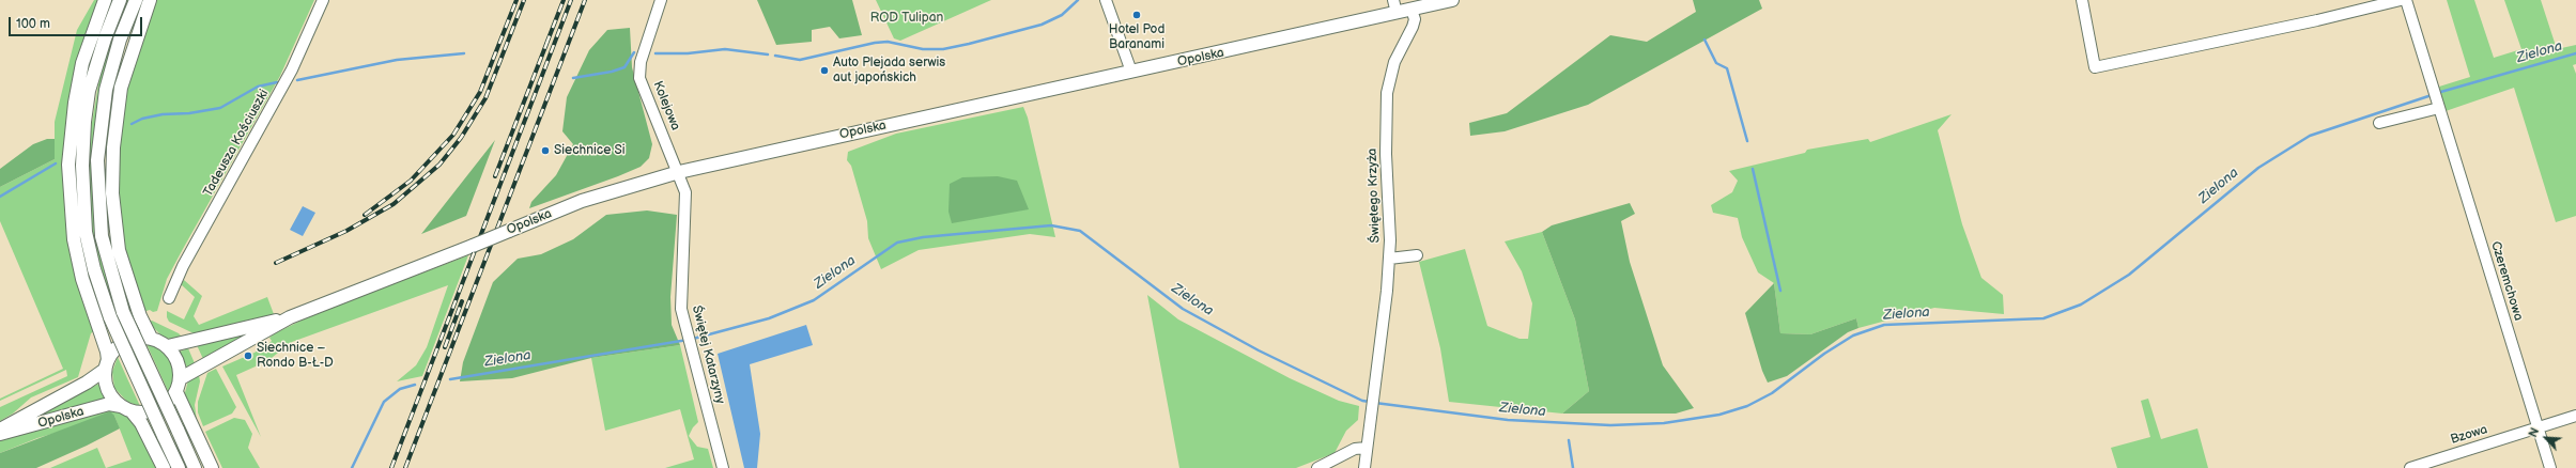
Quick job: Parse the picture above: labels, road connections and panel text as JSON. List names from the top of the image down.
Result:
{
  "streets": {
    "main road": ["Opolska"],
    "street": [
      "Kolejowa",
      "Tadeusza Kościuszki",
      "Świętego Krzyża",
      "Czeremchowa",
      "Świętej Katarzyny",
      "Bzowa"
    ]
  },
  "crossings": [
    ["Opolska", "Kolejowa"],
    ["Opolska", "Świętego Krzyża"],
    ["Opolska", "Świętej Katarzyny"],
    ["Kolejowa", "Świętej Katarzyny"],
    ["Czeremchowa", "Bzowa"]
  ],
  "water": ["Zielona"],
  "parks": ["ROD Tulipan"],
  "places": [
    "Hotel Pod Baranami",
    "Auto Plejada serwis aut japońskich",
    "Siechnice Si",
    "Siechnice – Rondo B-Ł-D"
  ],
  "scale_bar": "100 m",
  "north": "top left"
}
